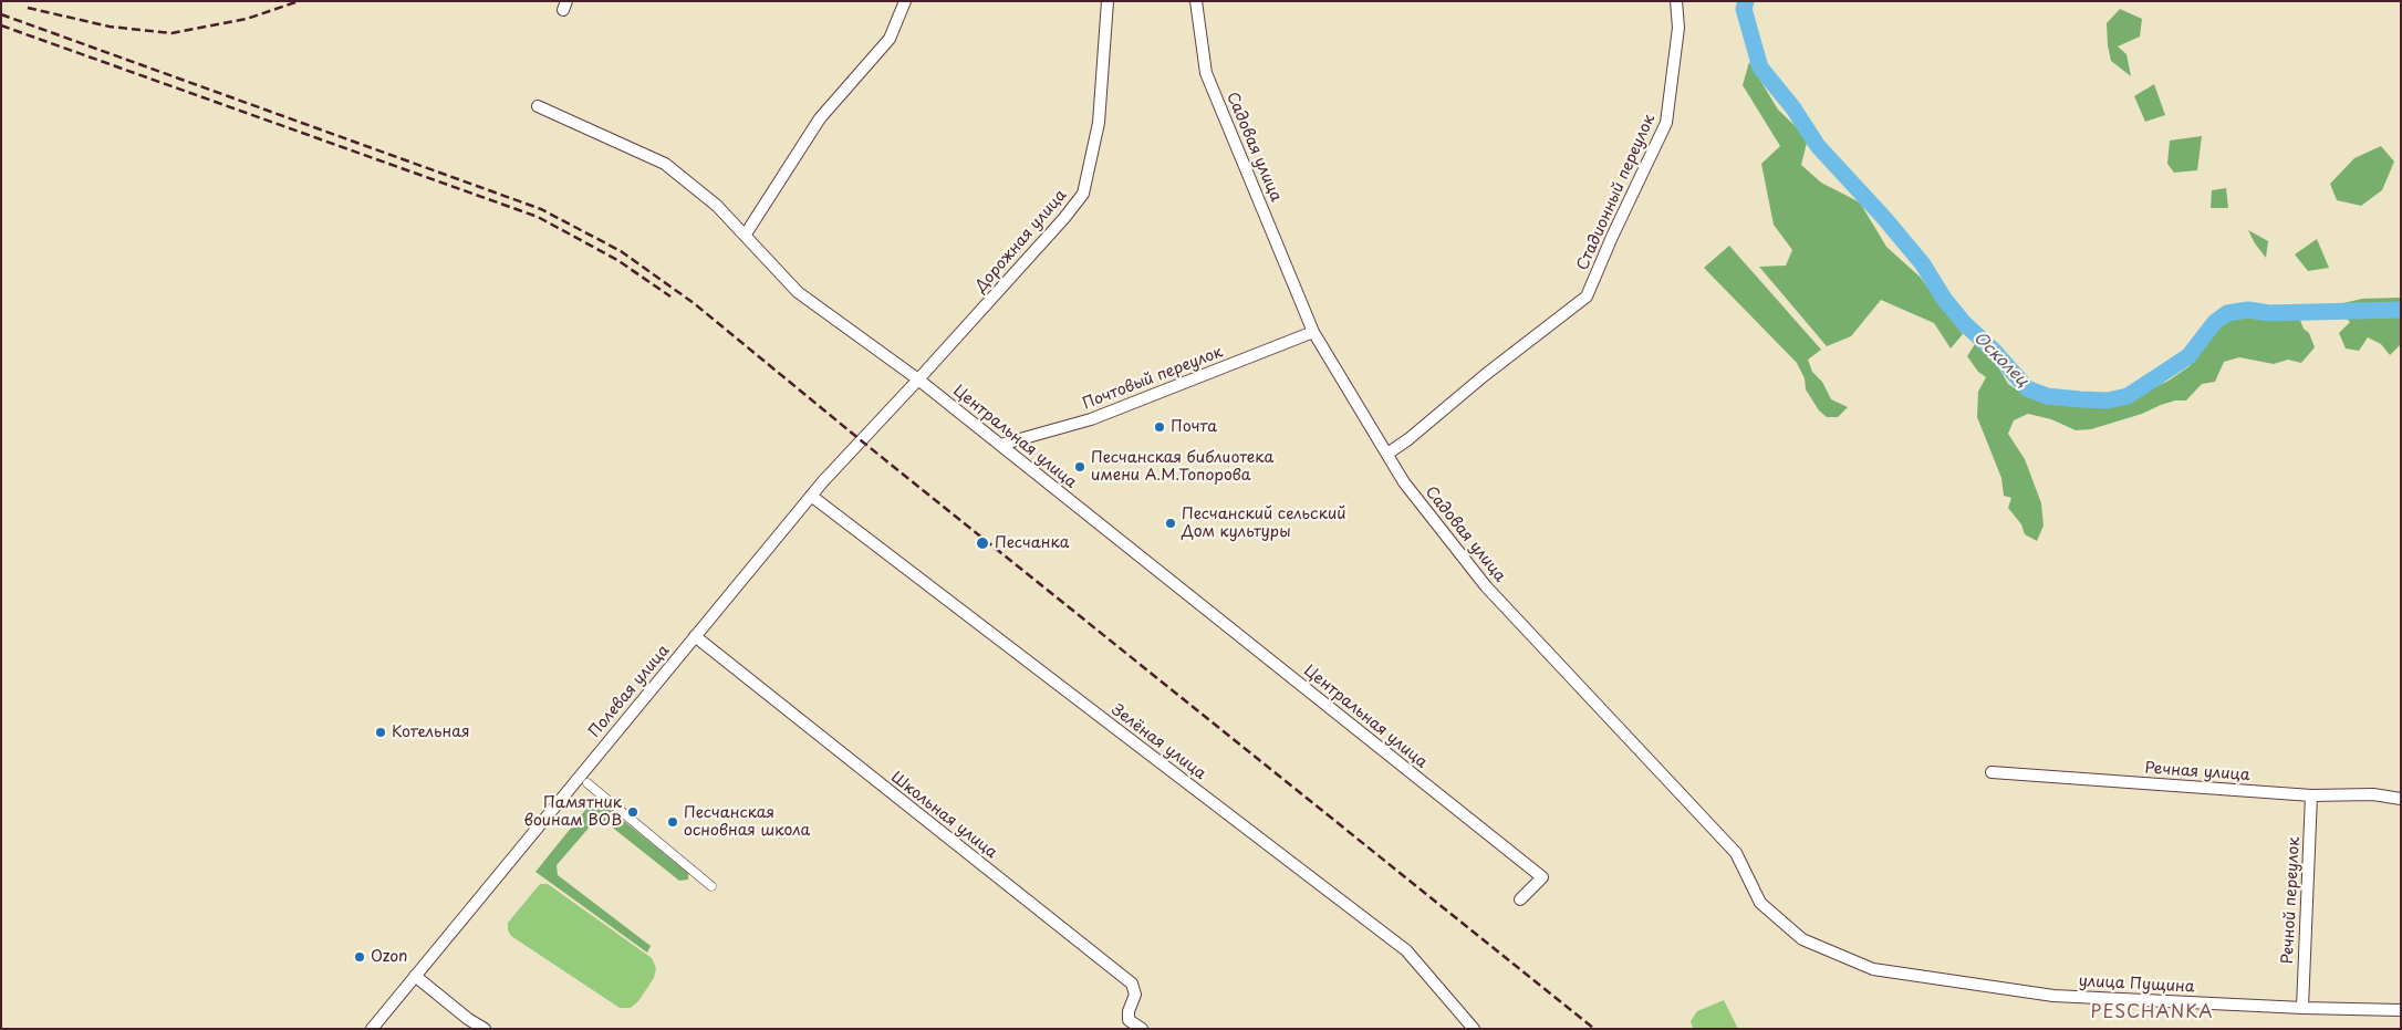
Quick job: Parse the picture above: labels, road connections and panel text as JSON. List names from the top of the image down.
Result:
{
  "streets": {
    "street": [
      "Садовая улица",
      "Стадионный переулок",
      "Дорожная улица",
      "Почтовый переулок",
      "Центральная улица",
      "Полевая улица",
      "Зелёная улица",
      "Речная улица",
      "Школьная улица",
      "Речной переулок",
      "улица Пущина"
    ]
  },
  "crossings": [
    ["Садовая улица", "Стадионный переулок"],
    ["Садовая улица", "Почтовый переулок"],
    ["Садовая улица", "улица Пущина"],
    ["Дорожная улица", "Центральная улица"],
    ["Дорожная улица", "Полевая улица"],
    ["Почтовый переулок", "Центральная улица"],
    ["Центральная улица", "Полевая улица"],
    ["Полевая улица", "Зелёная улица"],
    ["Полевая улица", "Школьная улица"],
    ["Речная улица", "Речной переулок"],
    ["Речной переулок", "улица Пущина"]
  ],
  "districts": ["PESCHANKA"],
  "water": ["Осколец"],
  "places": [
    "Почта",
    "Песчанская библиотека имени А.М.Топорова",
    "Песчанский сельский Дом культуры",
    "Песчанка",
    "Котельная",
    "Памятник воинам ВОВ",
    "Песчанская основная школа",
    "Ozon"
  ]
}
